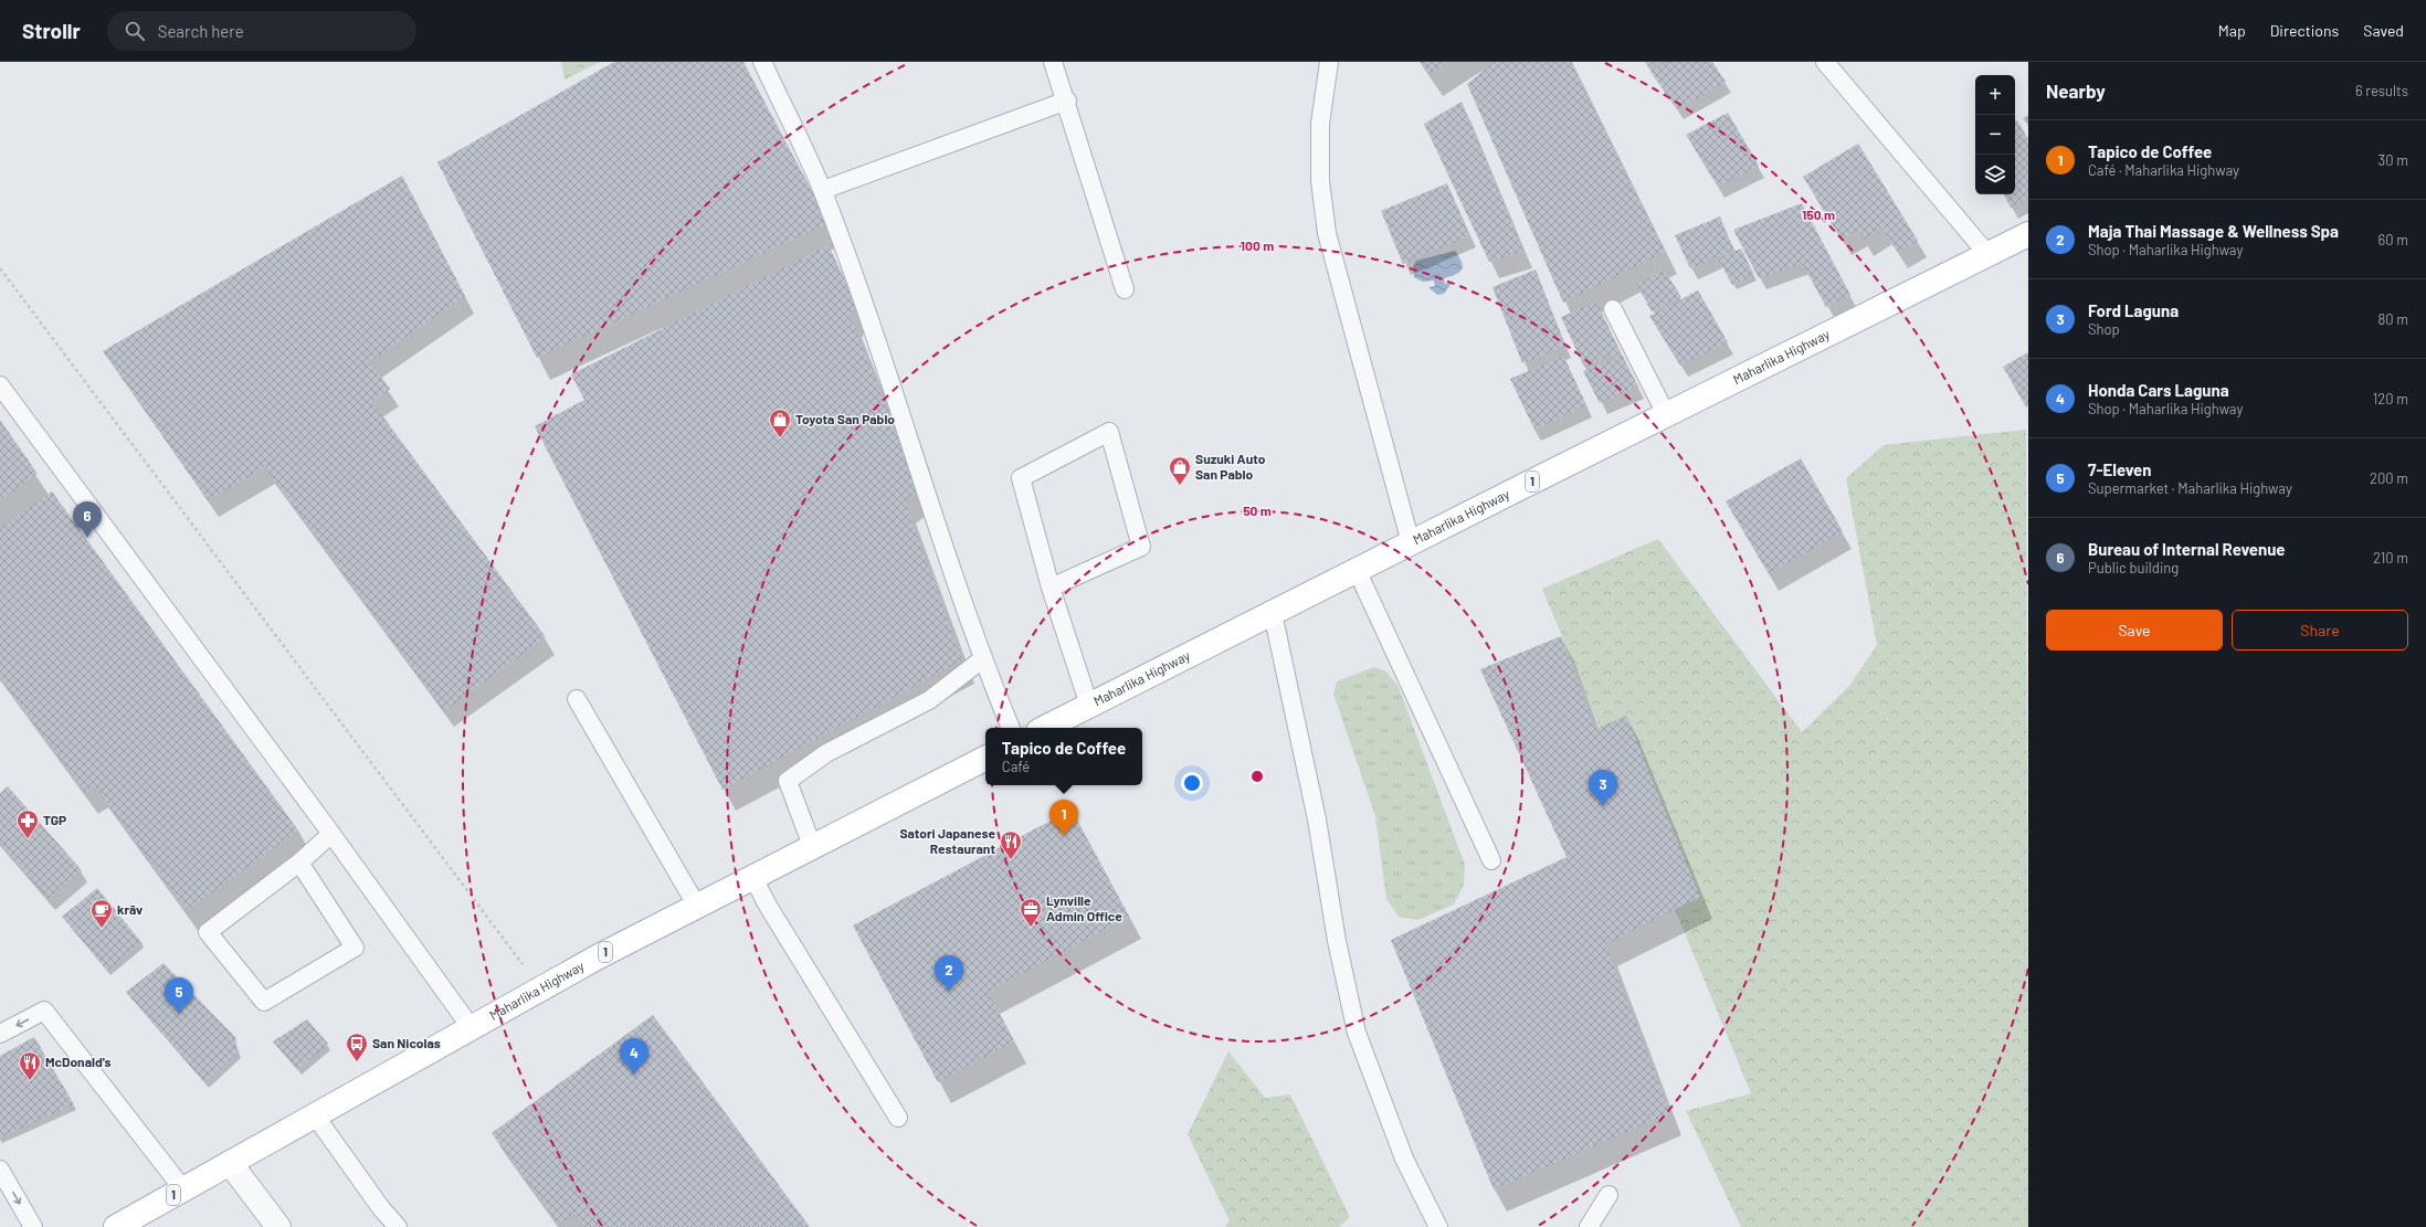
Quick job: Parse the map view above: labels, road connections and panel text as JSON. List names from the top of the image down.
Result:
{
  "streets": {
    "main road": ["Maharlika Highway", "1"]
  },
  "places": {
    "shop": ["Toyota San Pablo", "Suzuki Auto San Pablo"],
    "pharmacy": ["TGP"],
    "restaurant": ["Satori Japanese Restaurant", "McDonald's"],
    "office": ["Lynville Admin Office"],
    "cafe": ["krāv"],
    "bus stop": ["San Nicolas"]
  },
  "page": {
    "header": "Strollr",
    "search": "Search here",
    "nav": ["Map", "Directions", "Saved"],
    "heading": ["Nearby", "6 results"],
    "map_buttons": ["+", "−"],
    "list": [
      {
        "mark": "1",
        "name": "Tapico de Coffee",
        "note": "Café · Maharlika Highway",
        "value": "30 m"
      },
      {
        "mark": "2",
        "name": "Maja Thai Massage & Wellness Spa",
        "note": "Shop · Maharlika Highway",
        "value": "60 m"
      },
      {
        "mark": "3",
        "name": "Ford Laguna",
        "note": "Shop",
        "value": "80 m"
      },
      {
        "mark": "4",
        "name": "Honda Cars Laguna",
        "note": "Shop · Maharlika Highway",
        "value": "120 m"
      },
      {
        "mark": "5",
        "name": "7-Eleven",
        "note": "Supermarket · Maharlika Highway",
        "value": "200 m"
      },
      {
        "mark": "6",
        "name": "Bureau of Internal Revenue",
        "note": "Public building",
        "value": "210 m"
      }
    ],
    "pins": [
      "6",
      "3",
      "1",
      "2",
      "5",
      "4"
    ],
    "buttons": ["Save", "Share"],
    "popup": ["Tapico de Coffee", "Café"]
  },
  "rings": ["150 m", "100 m", "50 m"]
}
